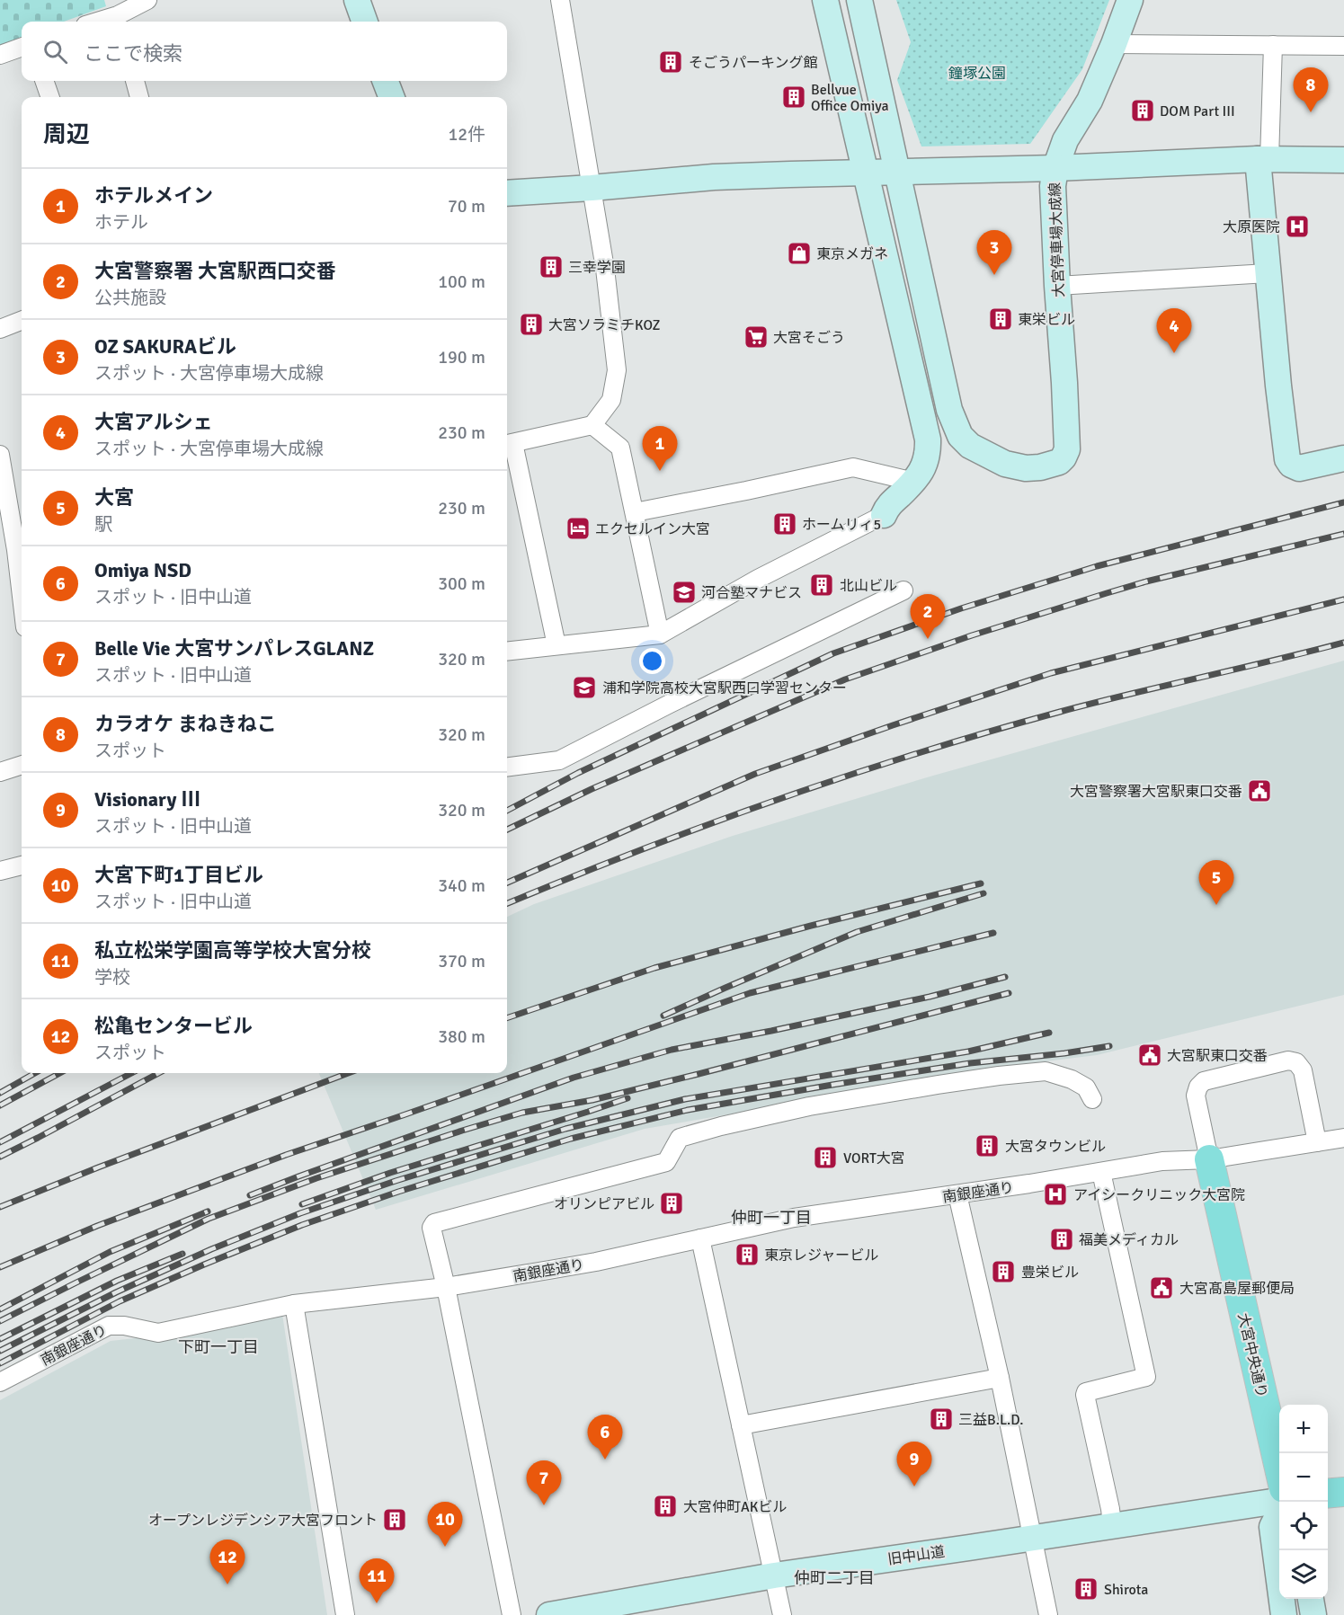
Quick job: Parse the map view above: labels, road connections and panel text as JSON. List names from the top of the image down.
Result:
{
  "streets": {
    "main road": ["大宮中央通り"],
    "street": ["大宮停車場大成線", "南銀座通り", "旧中山道"]
  },
  "crossings": [
    ["南銀座通り", "大宮中央通り"]
  ],
  "districts": ["仲町一丁目", "下町一丁目", "仲町二丁目"],
  "parks": ["鐘塚公園"],
  "places": {
    "building": [
      "そごうパーキング館",
      "Bellvue Office Omiya",
      "DOM Part III",
      "三幸学園",
      "東栄ビル",
      "大宮ソラミチKOZ",
      "ホームリィ5",
      "北山ビル",
      "大宮タウンビル",
      "VORT大宮",
      "オリンピアビル",
      "福美メディカル",
      "東京レジャービル",
      "豊栄ビル",
      "三益B.L.D.",
      "大宮仲町AKビル",
      "オープンレジデンシア大宮フロント",
      "Shirota"
    ],
    "hospital": ["大原医院", "アイシークリニック大宮院"],
    "shop": ["東京メガネ"],
    "supermarket": ["大宮そごう"],
    "hotel": ["エクセルイン大宮"],
    "school or university": ["河合塾マナビス", "浦和学院高校大宮駅西口学習センター"],
    "public building": ["大宮警察署大宮駅東口交番", "大宮駅東口交番", "大宮髙島屋郵便局"]
  },
  "page": {
    "search": "ここで検索",
    "pins": [
      "8",
      "3",
      "4",
      "1",
      "2",
      "5",
      "6",
      "9",
      "7",
      "10",
      "12",
      "11"
    ],
    "heading": ["周辺", "12件"],
    "list": [
      {
        "mark": "1",
        "name": "ホテルメイン",
        "note": "ホテル",
        "value": "70 m"
      },
      {
        "mark": "2",
        "name": "大宮警察署 大宮駅西口交番",
        "note": "公共施設",
        "value": "100 m"
      },
      {
        "mark": "3",
        "name": "OZ SAKURAビル",
        "note": "スポット · 大宮停車場大成線",
        "value": "190 m"
      },
      {
        "mark": "4",
        "name": "大宮アルシェ",
        "note": "スポット · 大宮停車場大成線",
        "value": "230 m"
      },
      {
        "mark": "5",
        "name": "大宮",
        "note": "駅",
        "value": "230 m"
      },
      {
        "mark": "6",
        "name": "Omiya NSD",
        "note": "スポット · 旧中山道",
        "value": "300 m"
      },
      {
        "mark": "7",
        "name": "Belle Vie 大宮サンパレスGLANZ",
        "note": "スポット · 旧中山道",
        "value": "320 m"
      },
      {
        "mark": "8",
        "name": "カラオケ まねきねこ",
        "note": "スポット",
        "value": "320 m"
      },
      {
        "mark": "9",
        "name": "Visionary Ⅲ",
        "note": "スポット · 旧中山道",
        "value": "320 m"
      },
      {
        "mark": "10",
        "name": "大宮下町1丁目ビル",
        "note": "スポット · 旧中山道",
        "value": "340 m"
      },
      {
        "mark": "11",
        "name": "私立松栄学園高等学校大宮分校",
        "note": "学校",
        "value": "370 m"
      },
      {
        "mark": "12",
        "name": "松亀センタービル",
        "note": "スポット",
        "value": "380 m"
      }
    ],
    "map_buttons": ["+", "−"]
  }
}
